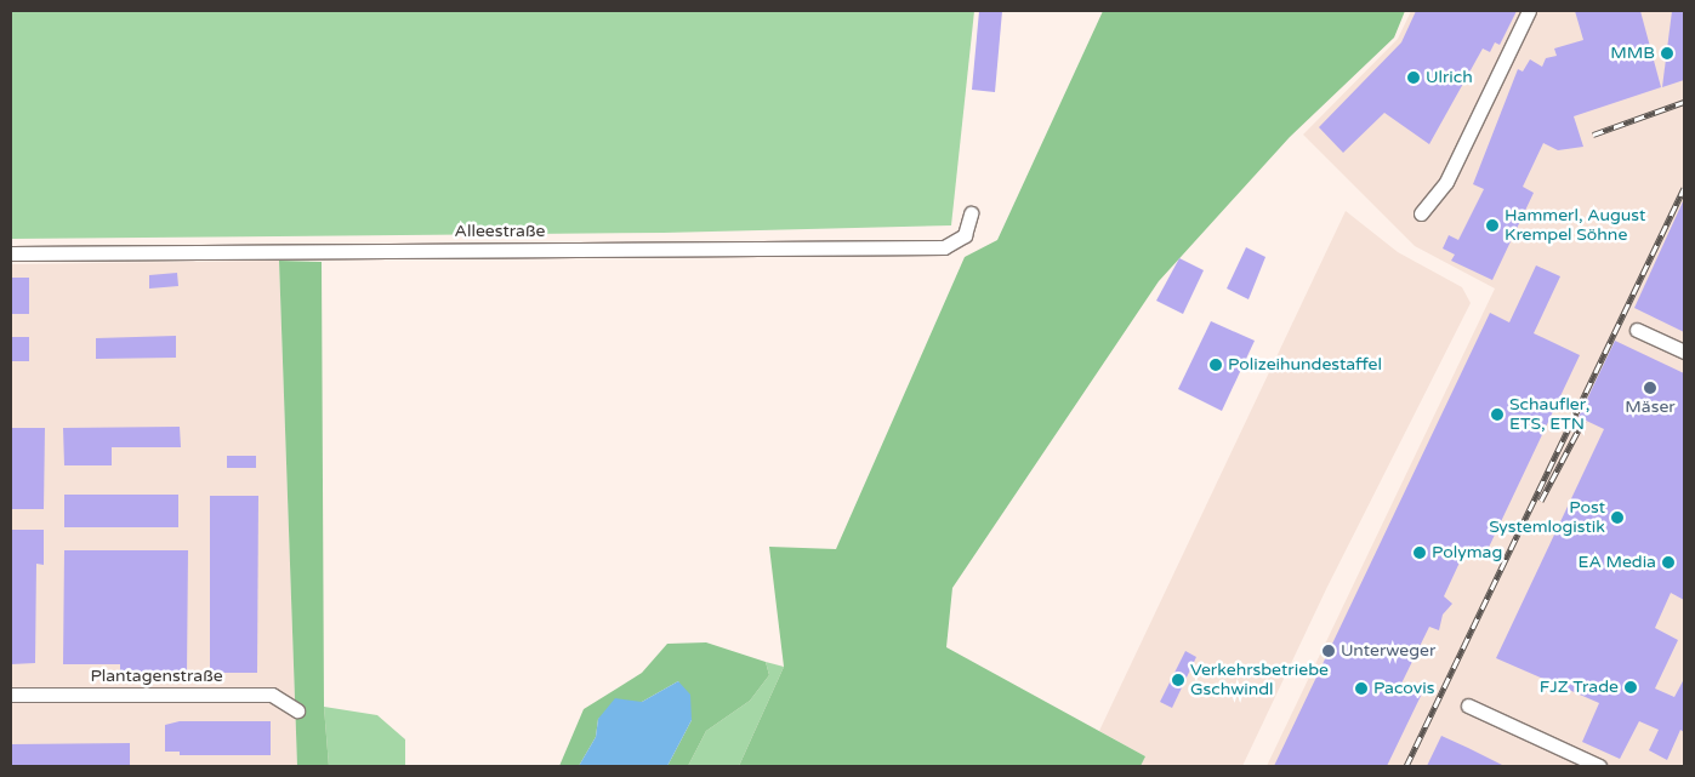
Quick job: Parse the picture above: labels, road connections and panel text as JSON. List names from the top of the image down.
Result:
{
  "streets": {
    "street": ["Alleestraße", "Plantagenstraße"]
  },
  "places": [
    "MMB",
    "Ulrich",
    "Hammerl, August Krempel Söhne",
    "Polizeihundestaffel",
    "Mäser",
    "Schaufler, ETS, ETN",
    "Post Systemlogistik",
    "Polymag",
    "EA Media",
    "Unterweger",
    "Verkehrsbetriebe Gschwindl",
    "FJZ Trade",
    "Pacovis"
  ]
}
